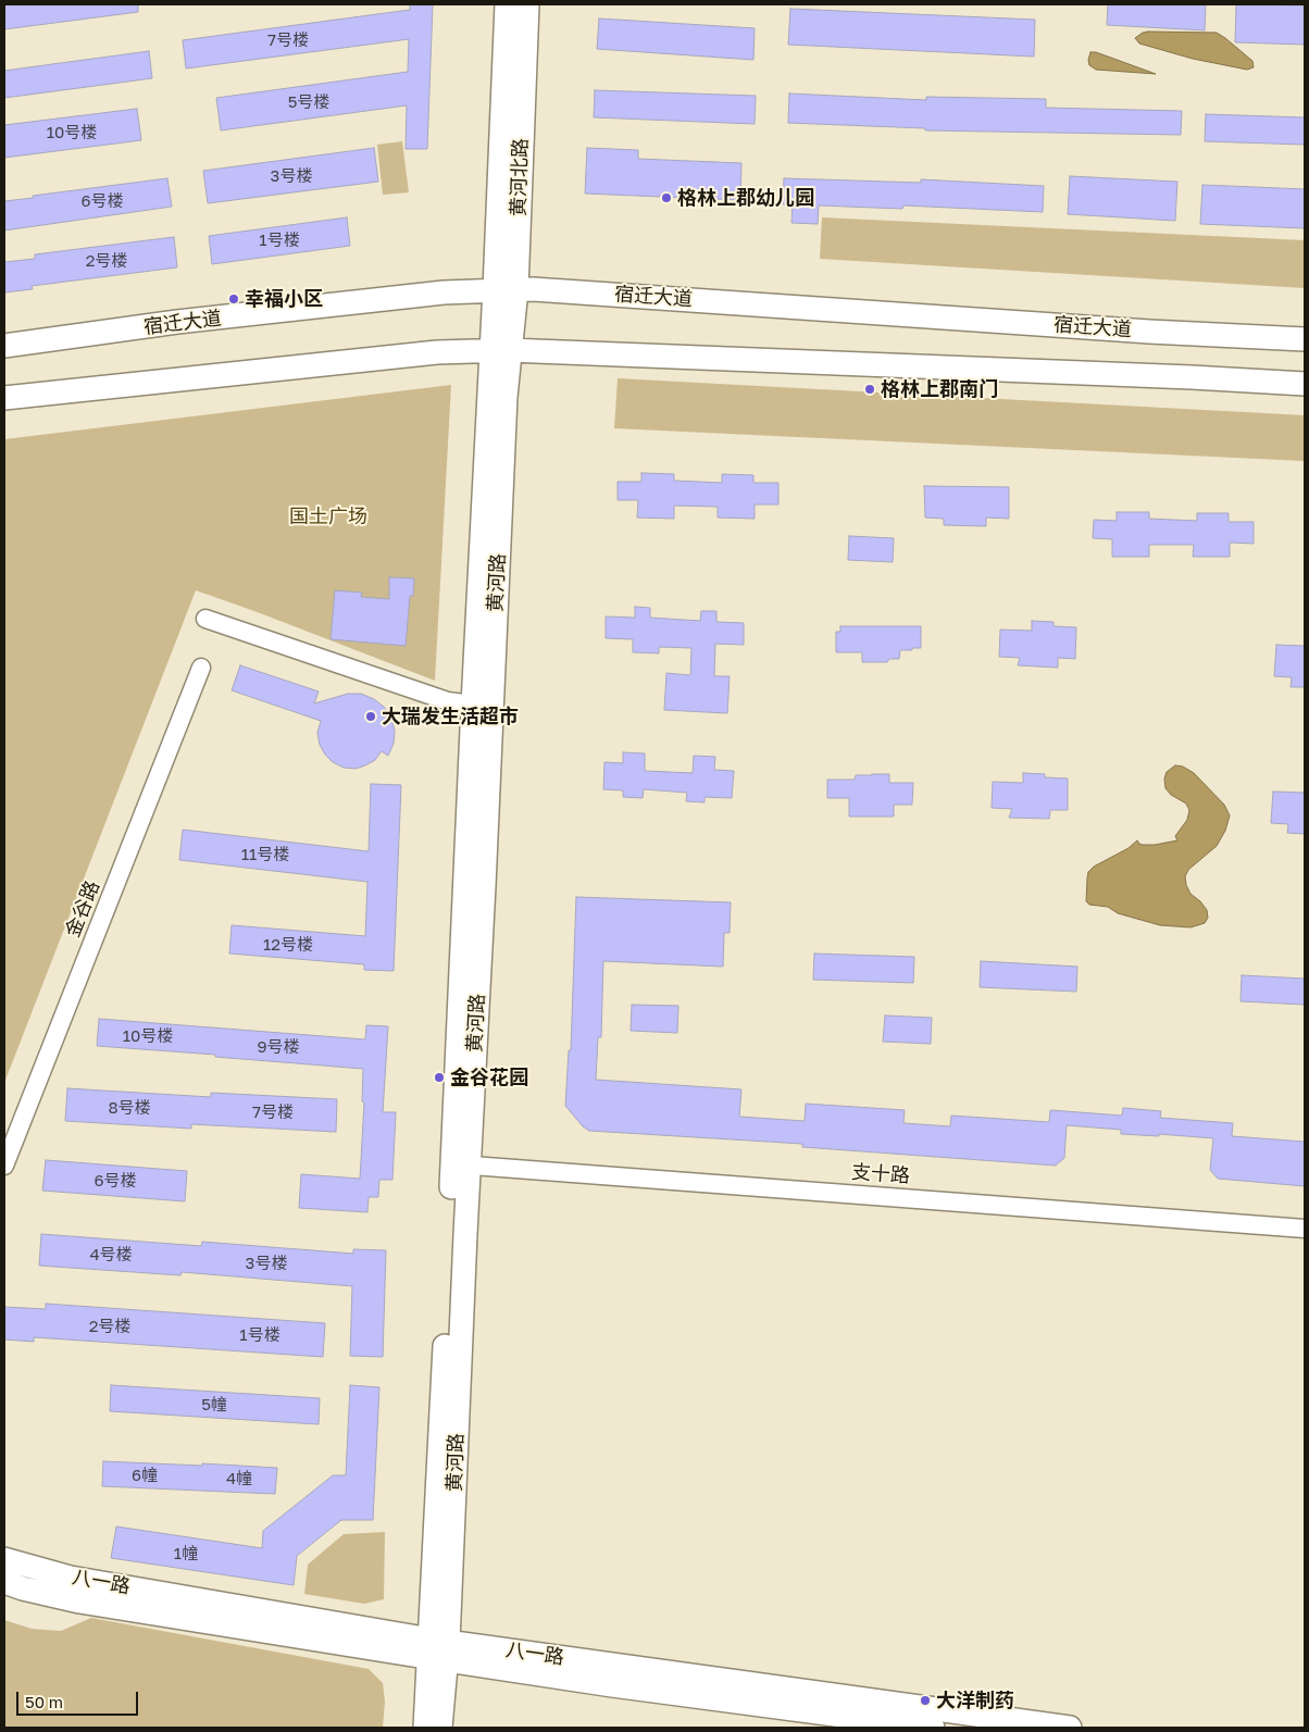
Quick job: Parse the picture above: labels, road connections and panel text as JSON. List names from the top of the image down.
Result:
{
  "streets": {
    "main road": [
      "黄河北路",
      "宿迁大道",
      "黄河路",
      "八一路"
    ],
    "street": ["金谷路", "支十路"]
  },
  "crossings": [
    ["黄河北路", "宿迁大道"],
    ["黄河北路", "黄河路"],
    ["黄河路", "支十路"],
    ["黄河路", "八一路"]
  ],
  "parks": ["国土广场"],
  "places": [
    "格林上郡幼儿园",
    "幸福小区",
    "格林上郡南门",
    "大瑞发生活超市",
    "金谷花园",
    "大洋制药"
  ],
  "house_numbers": [
    "7号楼",
    "5号楼",
    "10号楼",
    "3号楼",
    "6号楼",
    "1号楼",
    "2号楼",
    "11号楼",
    "12号楼",
    "10号楼",
    "9号楼",
    "8号楼",
    "7号楼",
    "6号楼",
    "4号楼",
    "3号楼",
    "2号楼",
    "1号楼",
    "5幢",
    "6幢",
    "4幢",
    "1幢"
  ],
  "scale_bar": "50 m"
}
